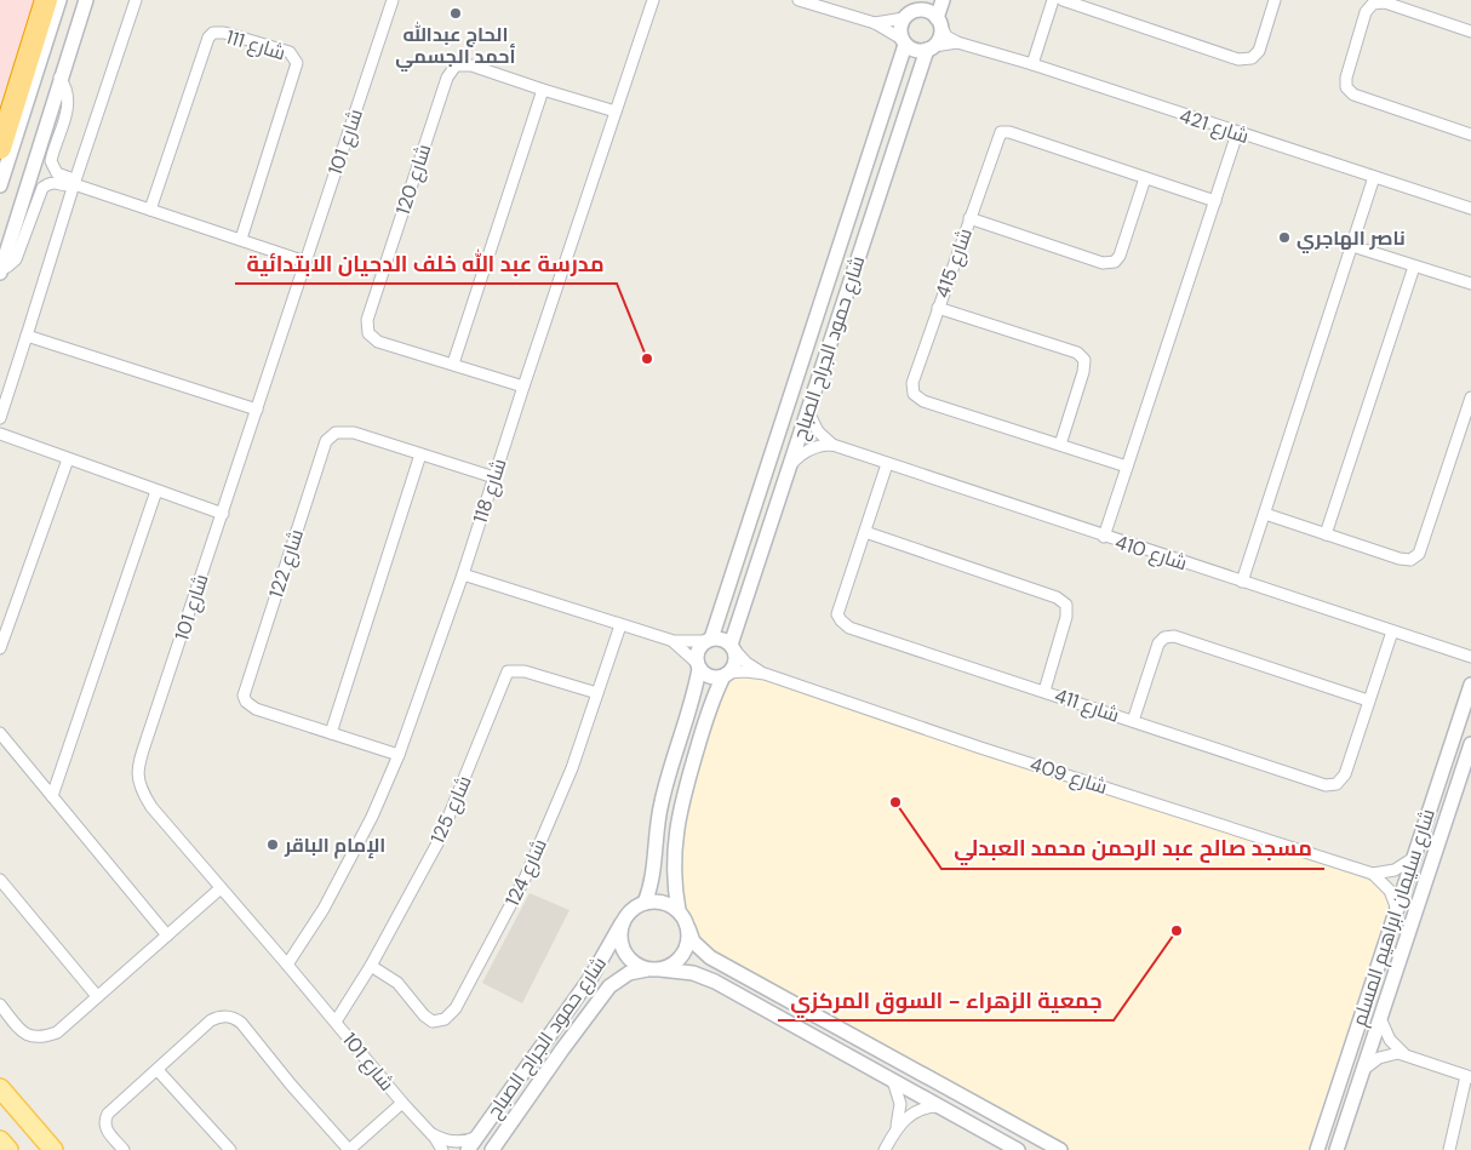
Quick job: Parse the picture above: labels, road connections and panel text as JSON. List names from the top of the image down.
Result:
{
  "streets": {
    "street": [
      "شارع 111",
      "شارع 421",
      "شارع 101",
      "شارع 120",
      "شارع 415",
      "شارع حمود الجراح الصباح",
      "شارع 118",
      "شارع 410",
      "شارع 122",
      "شارع 411",
      "شارع 409",
      "شارع 125",
      "شارع 124",
      "شارع سليمان ابراهيم المسلم"
    ]
  },
  "crossings": [
    ["شارع 421", "شارع حمود الجراح الصباح"],
    ["شارع 101", "شارع حمود الجراح الصباح"],
    ["شارع 101", "شارع 118"],
    ["شارع 101", "شارع 125"],
    ["شارع 120", "شارع 118"],
    ["شارع حمود الجراح الصباح", "شارع 409"],
    ["شارع 118", "شارع 122"],
    ["شارع 410", "شارع 411"],
    ["شارع 125", "شارع 124"]
  ],
  "places": [
    "الحاج عبدالله أحمد الجسمي",
    "ناصر الهاجري",
    "مدرسة عبد الله خلف الدحيان الابتدائية",
    "مسجد صالح عبد الرحمن محمد العبدلي",
    "الإمام الباقر",
    "جمعية الزهراء - السوق المركزي"
  ]
}
